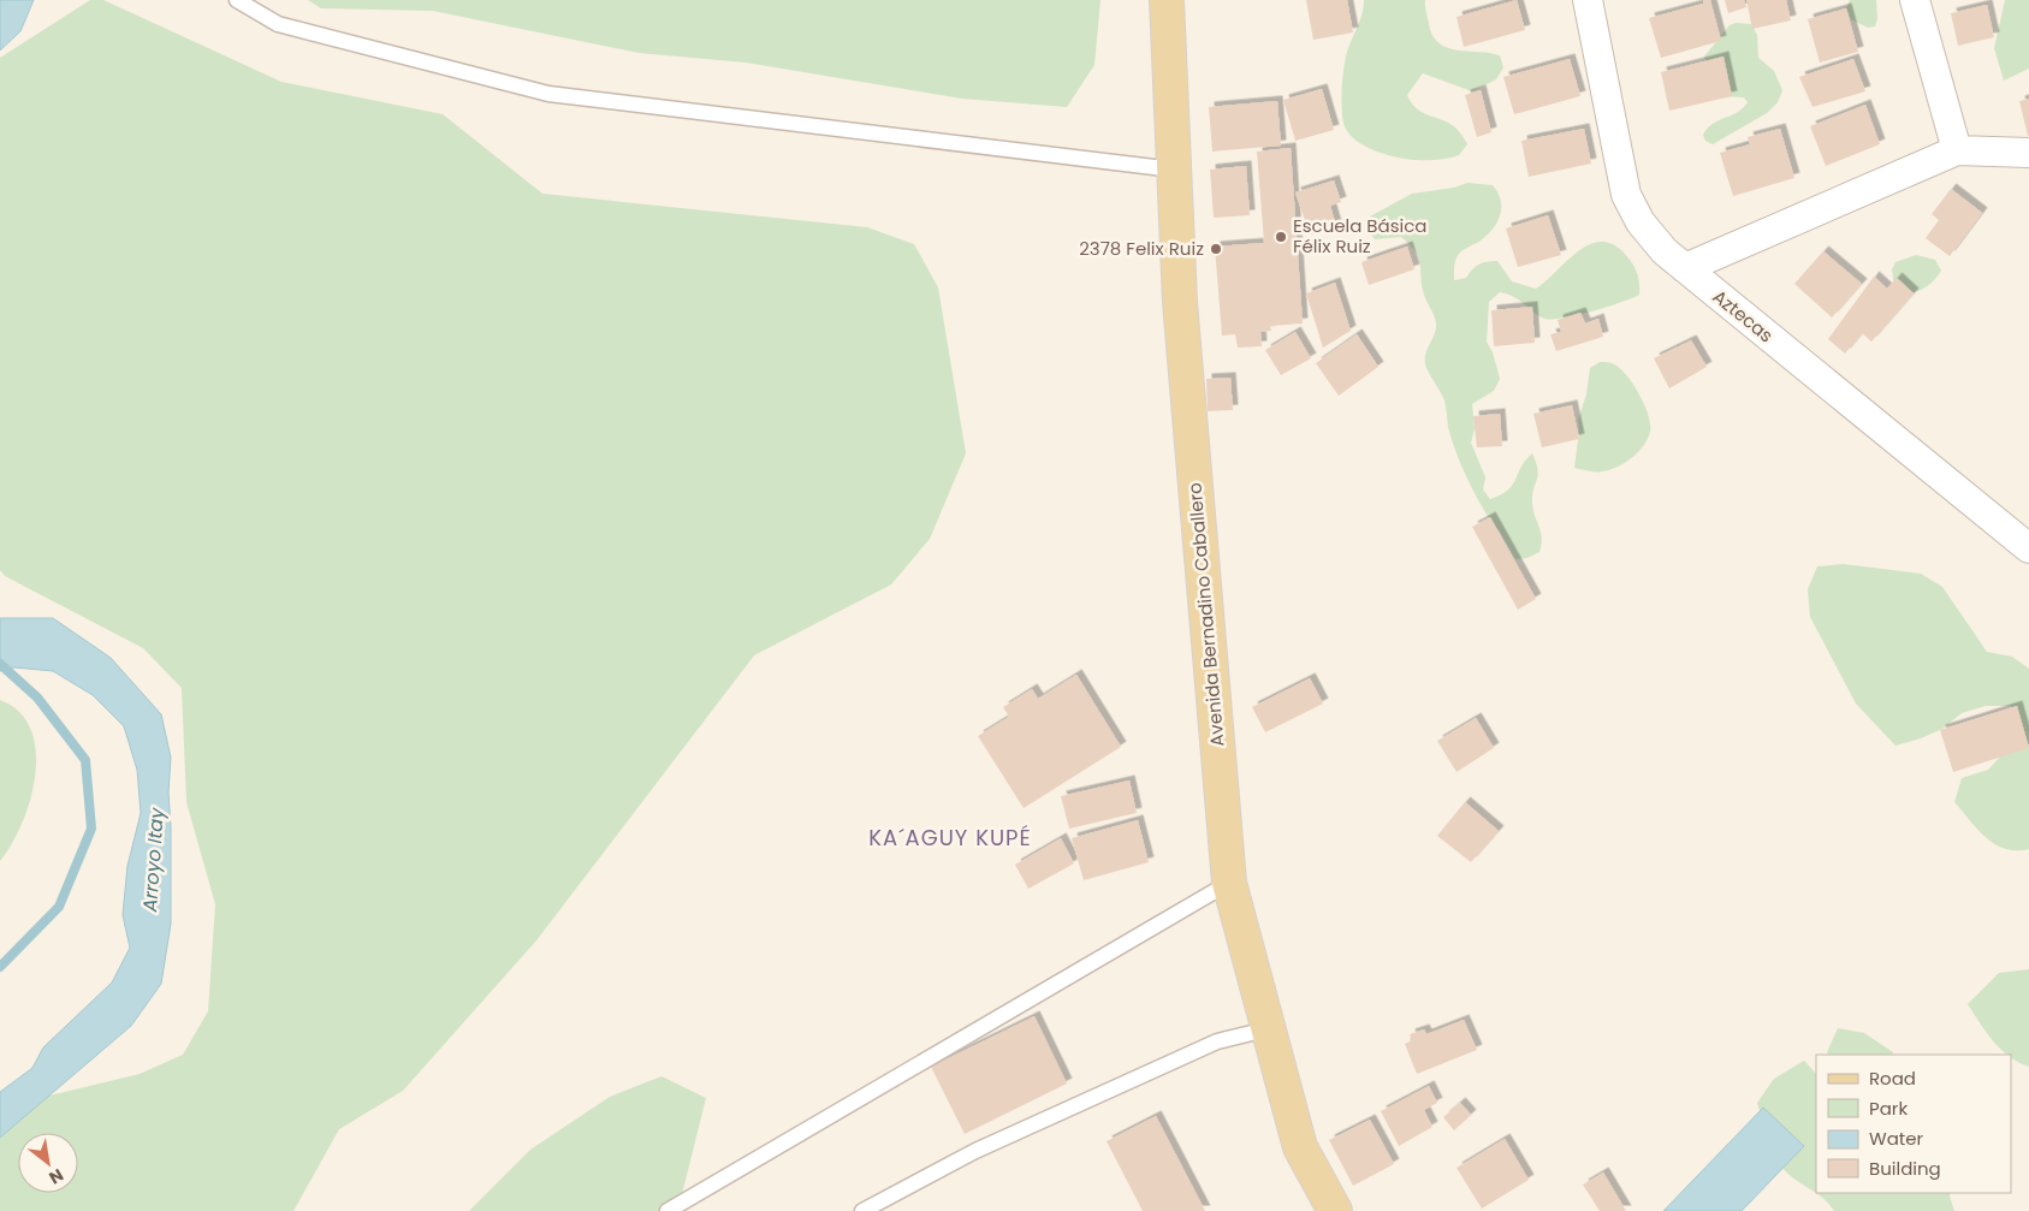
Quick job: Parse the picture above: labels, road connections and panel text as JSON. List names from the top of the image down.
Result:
{
  "streets": {
    "main road": ["Avenida Bernadino Caballero"],
    "street": ["Aztecas"]
  },
  "districts": ["KA´AGUY KUPÉ"],
  "water": ["Arroyo Itay"],
  "places": ["Escuela Básica Félix Ruiz", "2378 Felix Ruiz"],
  "legend": [
    "Road",
    "Park",
    "Water",
    "Building"
  ],
  "north": "bottom right"
}
